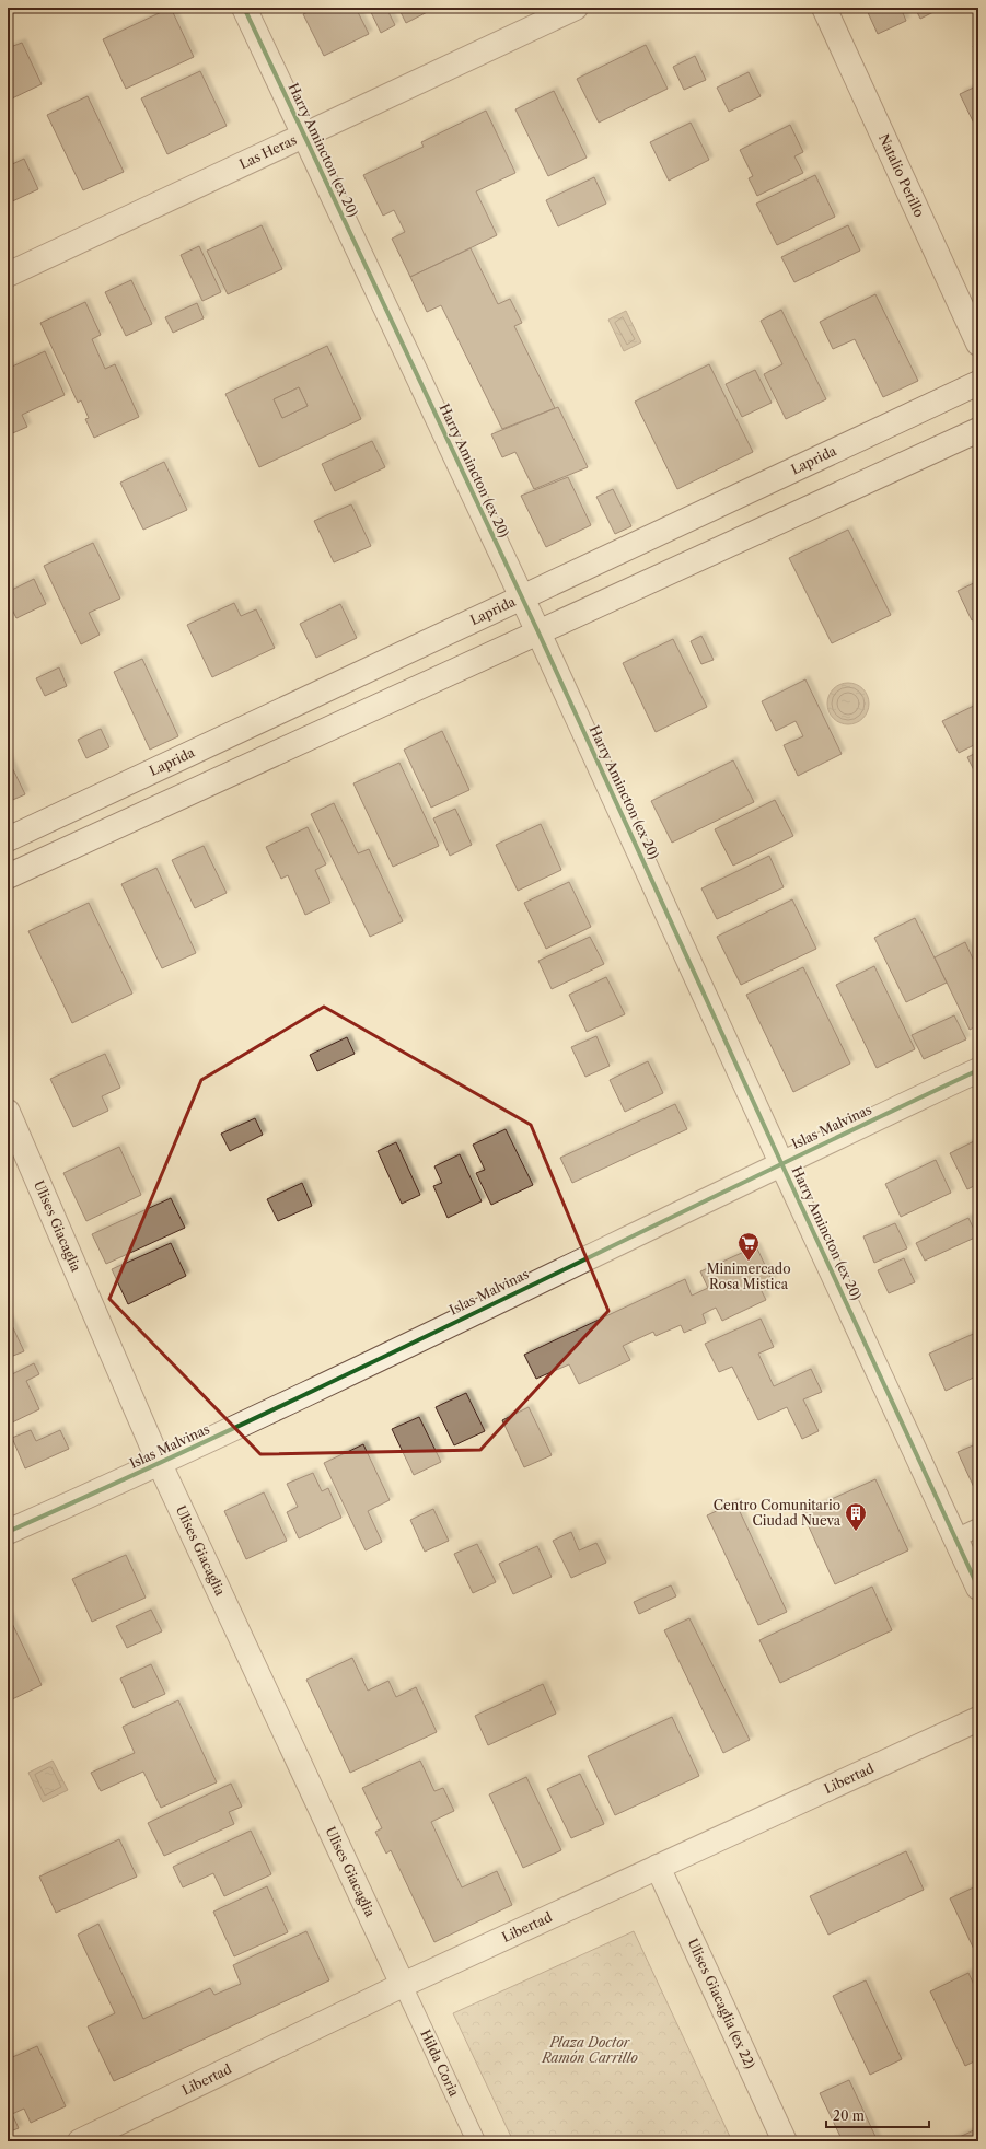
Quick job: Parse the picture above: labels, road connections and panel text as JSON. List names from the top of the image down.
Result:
{
  "streets": {
    "street": [
      "Harry Amincton (ex 20)",
      "Las Heras",
      "Natalio Perillo",
      "Laprida",
      "Islas Malvinas",
      "Ulises Giacaglia",
      "Libertad",
      "Ulises Giacaglia (ex 22)"
    ],
    "lane": ["Hilda Coria"]
  },
  "crossings": [
    ["Harry Amincton (ex 20)", "Las Heras"],
    ["Harry Amincton (ex 20)", "Laprida"],
    ["Harry Amincton (ex 20)", "Islas Malvinas"],
    ["Islas Malvinas", "Ulises Giacaglia"],
    ["Ulises Giacaglia", "Libertad"],
    ["Ulises Giacaglia", "Hilda Coria"],
    ["Libertad", "Ulises Giacaglia (ex 22)"],
    ["Libertad", "Hilda Coria"]
  ],
  "parks": ["Plaza Doctor Ramón Carrillo"],
  "places": {
    "supermarket": ["Minimercado Rosa Mistica"],
    "building": ["Centro Comunitario Ciudad Nueva"]
  },
  "scale_bar": "20 m"
}
